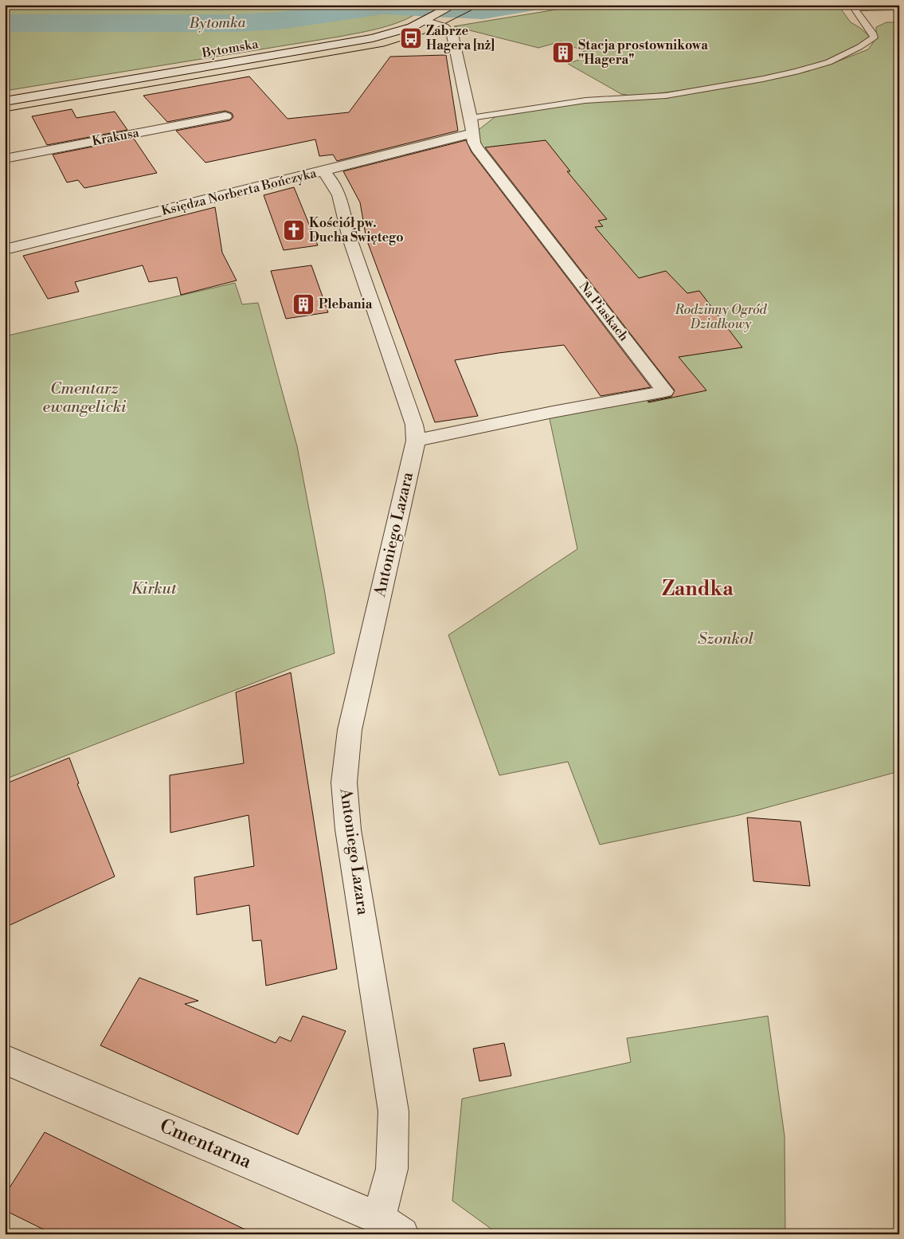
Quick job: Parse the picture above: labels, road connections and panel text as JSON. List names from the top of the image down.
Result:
{
  "streets": {
    "street": [
      "Bytomska",
      "Krakusa",
      "Księdza Norberta Bończyka",
      "Na Piaskach",
      "Antoniego Lazara",
      "Cmentarna"
    ]
  },
  "crossings": [
    ["Bytomska", "Na Piaskach"],
    ["Księdza Norberta Bończyka", "Na Piaskach"],
    ["Na Piaskach", "Antoniego Lazara"],
    ["Antoniego Lazara", "Cmentarna"]
  ],
  "districts": ["Zandka"],
  "water": ["Bytomka"],
  "parks": [
    "Rodzinny Ogród Działkowy",
    "Cmentarz ewangelicki",
    "Kirkut",
    "Szonkol"
  ],
  "places": {
    "bus stop": ["Zabrze Hagera [nż]"],
    "building": ["Stacja prostownikowa \"Hagera\"", "Plebania"],
    "church": ["Kościół pw. Ducha Świętego"]
  }
}
